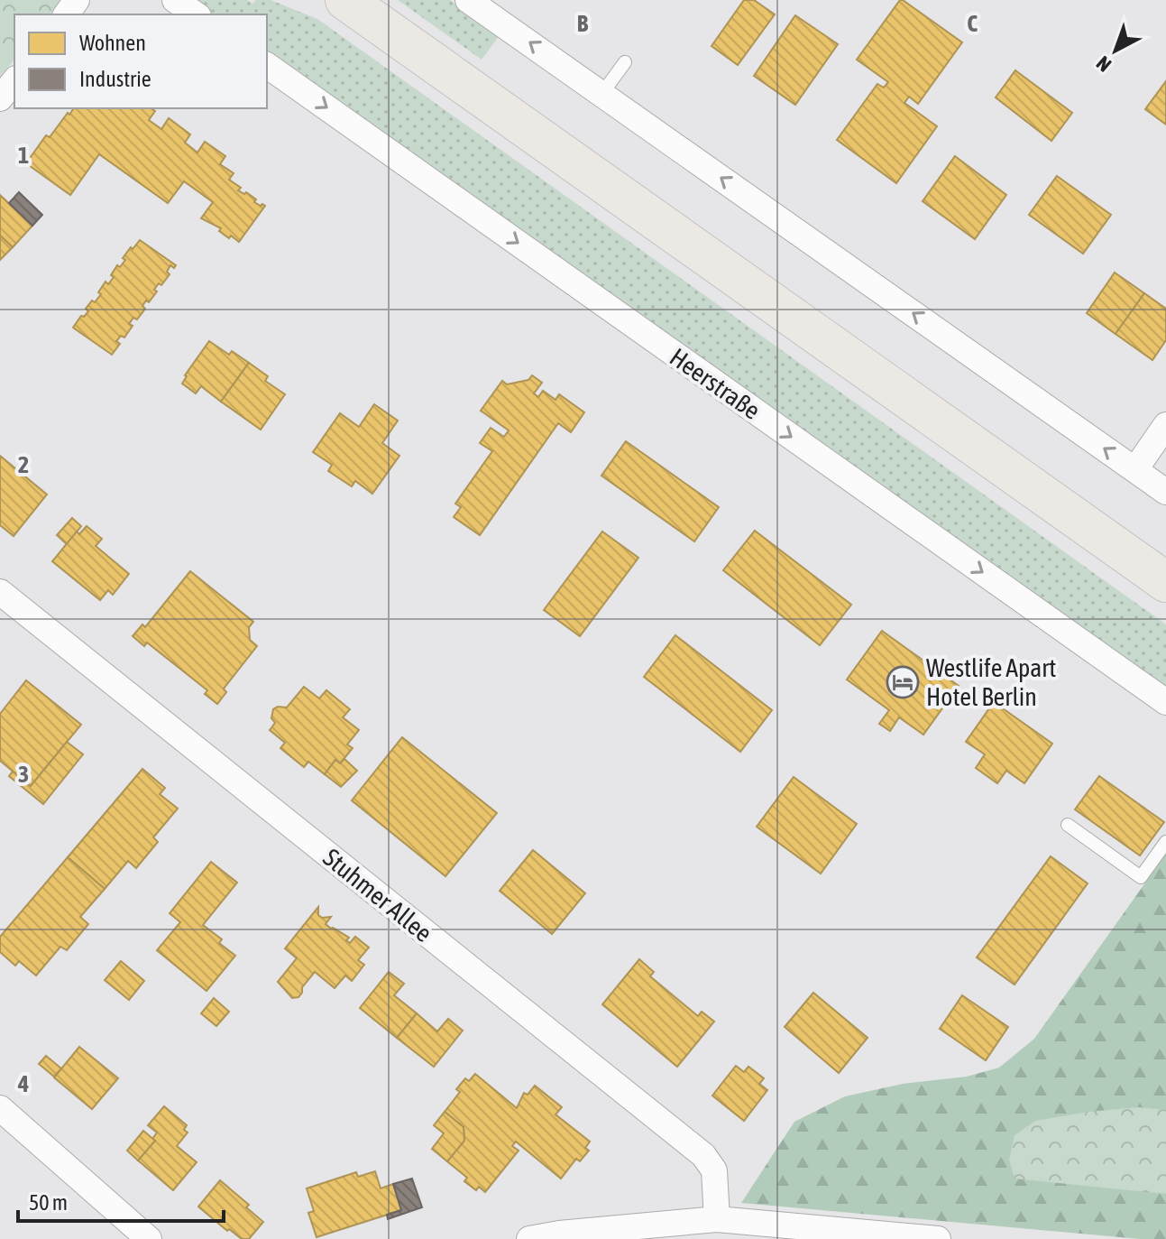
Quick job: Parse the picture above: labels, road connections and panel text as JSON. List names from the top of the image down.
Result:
{
  "streets": {
    "street": ["Heerstraße", "Stuhmer Allee"]
  },
  "places": {
    "hotel": ["Westlife Apart Hotel Berlin"]
  },
  "legend": ["Wohnen", "Industrie"],
  "scale_bar": "50 m",
  "north": "bottom left",
  "grid": {
    "columns": ["B", "C"],
    "rows": [
      "1",
      "2",
      "3",
      "4"
    ]
  }
}
